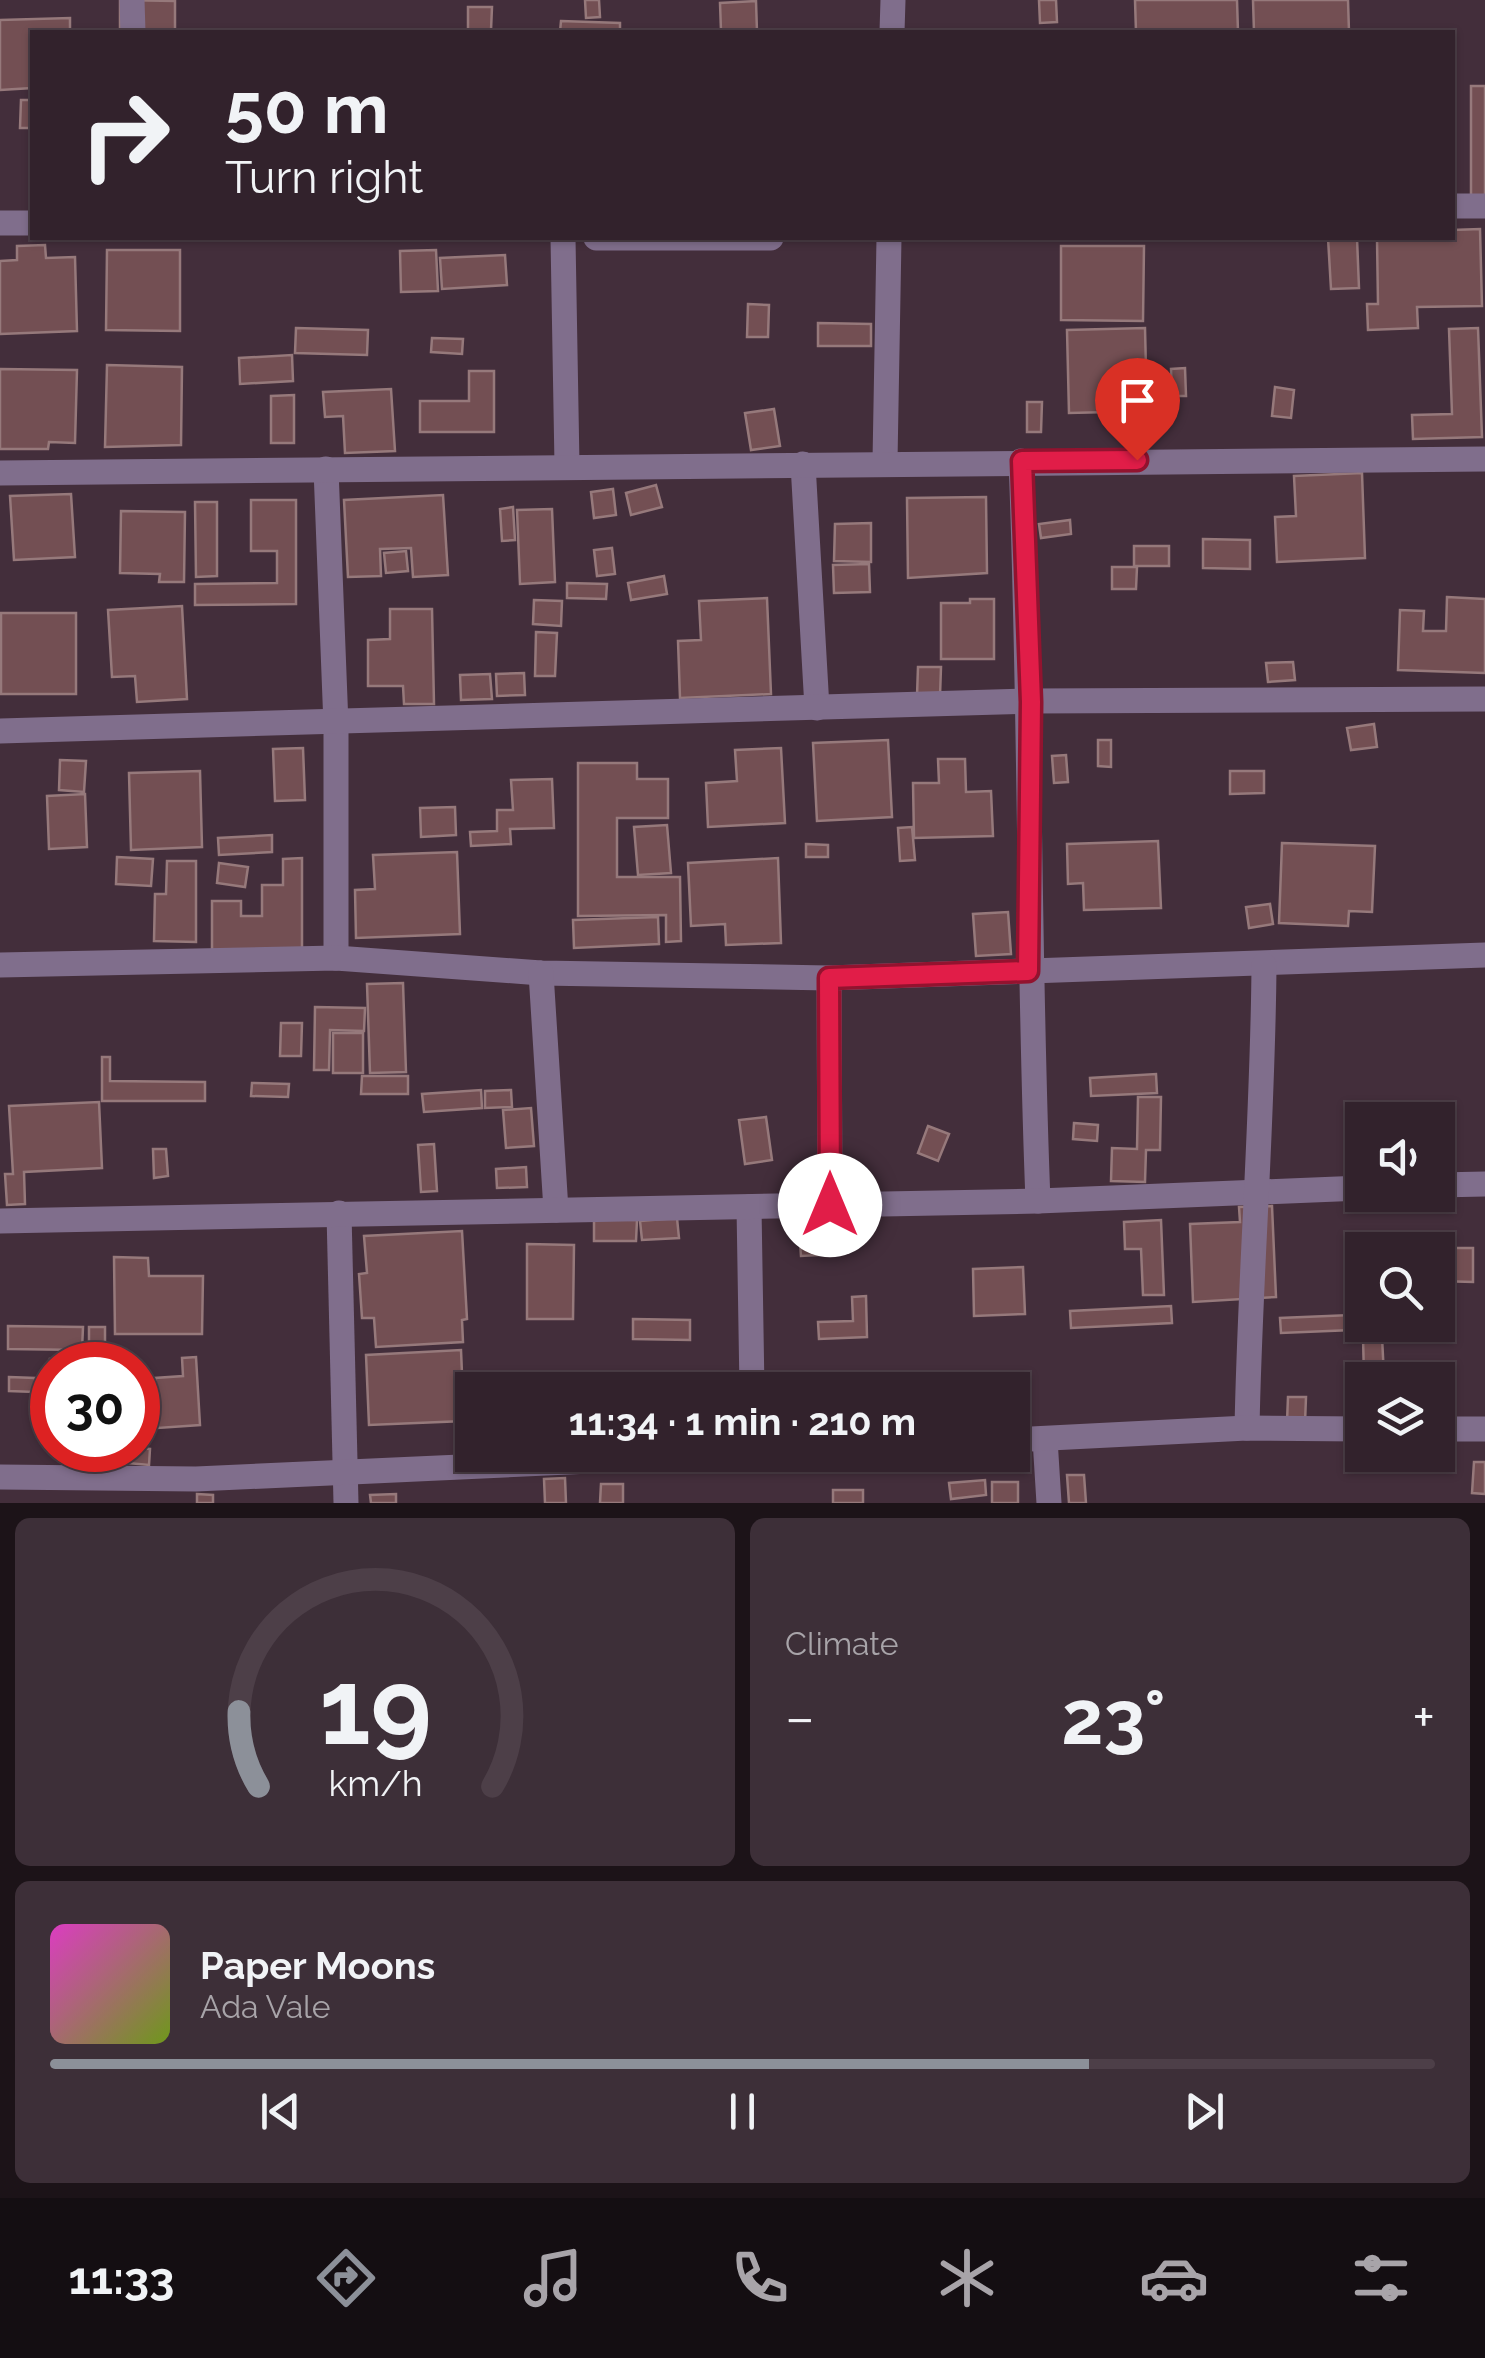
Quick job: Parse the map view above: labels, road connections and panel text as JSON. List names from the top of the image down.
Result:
{
  "page": {
    "turn": ["50 m", "Turn right"],
    "limit": "30",
    "trip": "11:34 · 1 min · 210 m",
    "tile": "Climate",
    "heat": ["−", "23°", "+"],
    "song": ["Paper Moons", "Ada Vale"],
    "tabs": "11:33",
    "gauge": ["19", "km/h"]
  }
}
